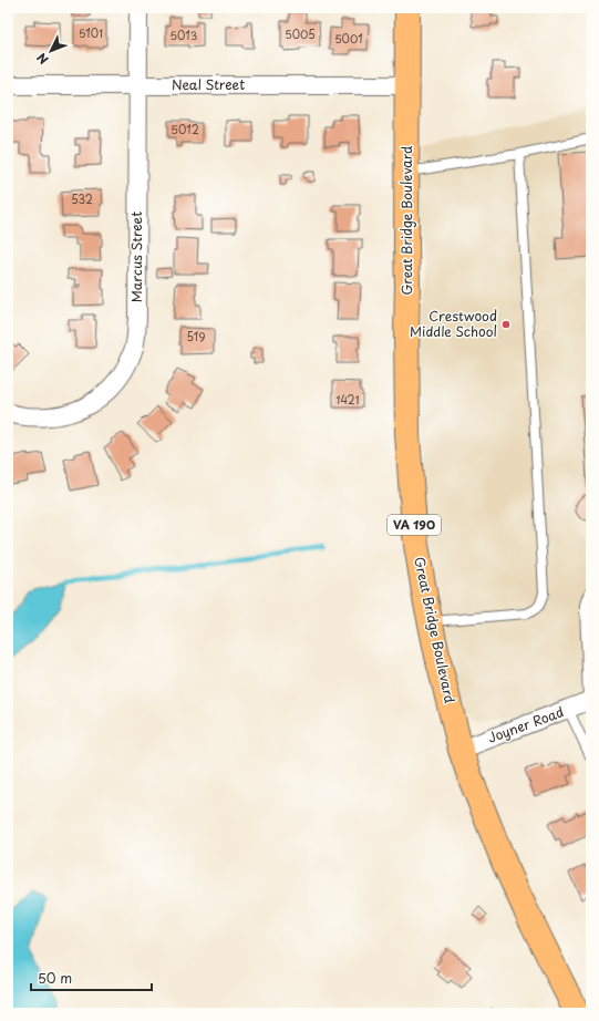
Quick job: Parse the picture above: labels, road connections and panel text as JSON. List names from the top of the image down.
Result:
{
  "streets": {
    "main road": ["Great Bridge Boulevard", "VA 190"],
    "street": ["Neal Street", "Marcus Street", "Joyner Road"]
  },
  "crossings": [
    ["Neal Street", "Great Bridge Boulevard"],
    ["Neal Street", "Marcus Street"],
    ["Great Bridge Boulevard", "Joyner Road"]
  ],
  "places": ["Crestwood Middle School"],
  "house_numbers": [
    "5101",
    "5005",
    "5013",
    "5001",
    "5012",
    "532",
    "519",
    "1421"
  ],
  "scale_bar": "50 m",
  "north": "bottom left"
}
